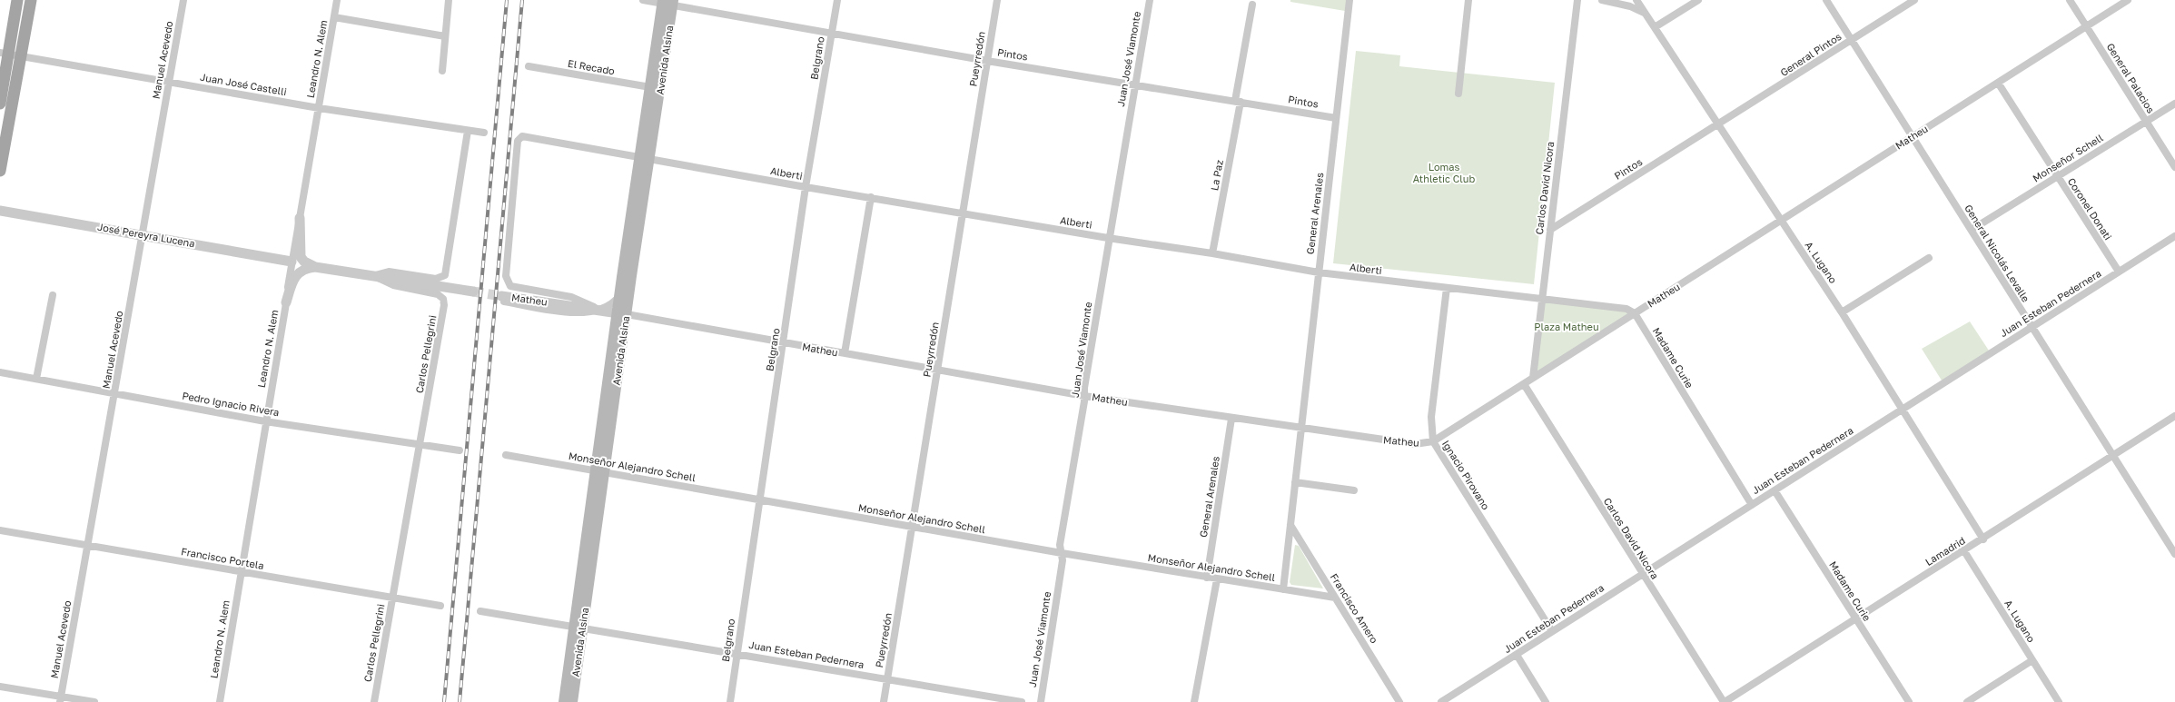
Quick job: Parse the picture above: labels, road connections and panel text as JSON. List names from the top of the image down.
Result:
{
  "streets": {
    "main road": ["Avenida Alsina"],
    "street": [
      "Pintos",
      "General Pintos",
      "Belgrano",
      "Leandro N. Alem",
      "Pueyrredón",
      "Juan José Viamonte",
      "Manuel Acevedo",
      "El Recado",
      "General Palacios",
      "Juan José Castelli",
      "Matheu",
      "Monseñor Schell",
      "Alberti",
      "La Paz",
      "Carlos David Nicora",
      "Coronel Donati",
      "General Arenales",
      "José Pereyra Lucena",
      "General Nicolás Levalle",
      "A. Lugano",
      "Juan Esteban Pedernera",
      "Carlos Pellegrini",
      "Madame Curie",
      "Pedro Ignacio Rivera",
      "Monseñor Alejandro Schell",
      "Ignacio Pirovano",
      "Lamadrid",
      "Francisco Portela",
      "Francisco Amero"
    ]
  },
  "crossings": [
    ["Pintos", "General Pintos"],
    ["Pintos", "Belgrano"],
    ["Pintos", "Pueyrredón"],
    ["Pintos", "Juan José Viamonte"],
    ["Pintos", "Avenida Alsina"],
    ["Pintos", "La Paz"],
    ["Pintos", "Carlos David Nicora"],
    ["Pintos", "General Arenales"],
    ["Pintos", "A. Lugano"],
    ["General Pintos", "General Nicolás Levalle"],
    ["General Pintos", "A. Lugano"],
    ["Belgrano", "Matheu"],
    ["Belgrano", "Alberti"],
    ["Belgrano", "Juan Esteban Pedernera"],
    ["Belgrano", "Monseñor Alejandro Schell"],
    ["Leandro N. Alem", "Juan José Castelli"],
    ["Leandro N. Alem", "José Pereyra Lucena"],
    ["Leandro N. Alem", "Pedro Ignacio Rivera"],
    ["Leandro N. Alem", "Francisco Portela"],
    ["Pueyrredón", "Matheu"],
    ["Pueyrredón", "Alberti"],
    ["Pueyrredón", "Juan Esteban Pedernera"],
    ["Pueyrredón", "Monseñor Alejandro Schell"],
    ["Juan José Viamonte", "Matheu"],
    ["Juan José Viamonte", "Alberti"],
    ["Juan José Viamonte", "Monseñor Alejandro Schell"],
    ["Manuel Acevedo", "Juan José Castelli"],
    ["Manuel Acevedo", "José Pereyra Lucena"],
    ["Manuel Acevedo", "Pedro Ignacio Rivera"],
    ["Manuel Acevedo", "Francisco Portela"],
    ["Avenida Alsina", "El Recado"],
    ["Avenida Alsina", "Matheu"],
    ["Avenida Alsina", "Alberti"],
    ["Avenida Alsina", "Juan Esteban Pedernera"],
    ["Avenida Alsina", "Monseñor Alejandro Schell"],
    ["General Palacios", "Matheu"],
    ["General Palacios", "Monseñor Schell"],
    ["Matheu", "Alberti"],
    ["Matheu", "Carlos David Nicora"],
    ["Matheu", "Coronel Donati"],
    ["Matheu", "General Arenales"],
    ["Matheu", "General Nicolás Levalle"],
    ["Matheu", "A. Lugano"],
    ["Matheu", "Madame Curie"],
    ["Matheu", "Ignacio Pirovano"],
    ["Monseñor Schell", "Coronel Donati"],
    ["Monseñor Schell", "General Nicolás Levalle"],
    ["Alberti", "La Paz"],
    ["Alberti", "Carlos David Nicora"],
    ["Alberti", "General Arenales"],
    ["Alberti", "Madame Curie"],
    ["Alberti", "Ignacio Pirovano"],
    ["Carlos David Nicora", "Juan Esteban Pedernera"],
    ["Carlos David Nicora", "Lamadrid"],
    ["Coronel Donati", "Juan Esteban Pedernera"],
    ["General Arenales", "Monseñor Alejandro Schell"],
    ["General Nicolás Levalle", "Juan Esteban Pedernera"],
    ["General Nicolás Levalle", "Lamadrid"],
    ["A. Lugano", "Juan Esteban Pedernera"],
    ["A. Lugano", "Lamadrid"],
    ["Juan Esteban Pedernera", "Madame Curie"],
    ["Juan Esteban Pedernera", "Ignacio Pirovano"],
    ["Carlos Pellegrini", "Pedro Ignacio Rivera"],
    ["Carlos Pellegrini", "Francisco Portela"],
    ["Madame Curie", "Lamadrid"],
    ["Monseñor Alejandro Schell", "Francisco Amero"]
  ],
  "parks": ["Lomas Athletic Club", "Plaza Matheu"]
}
